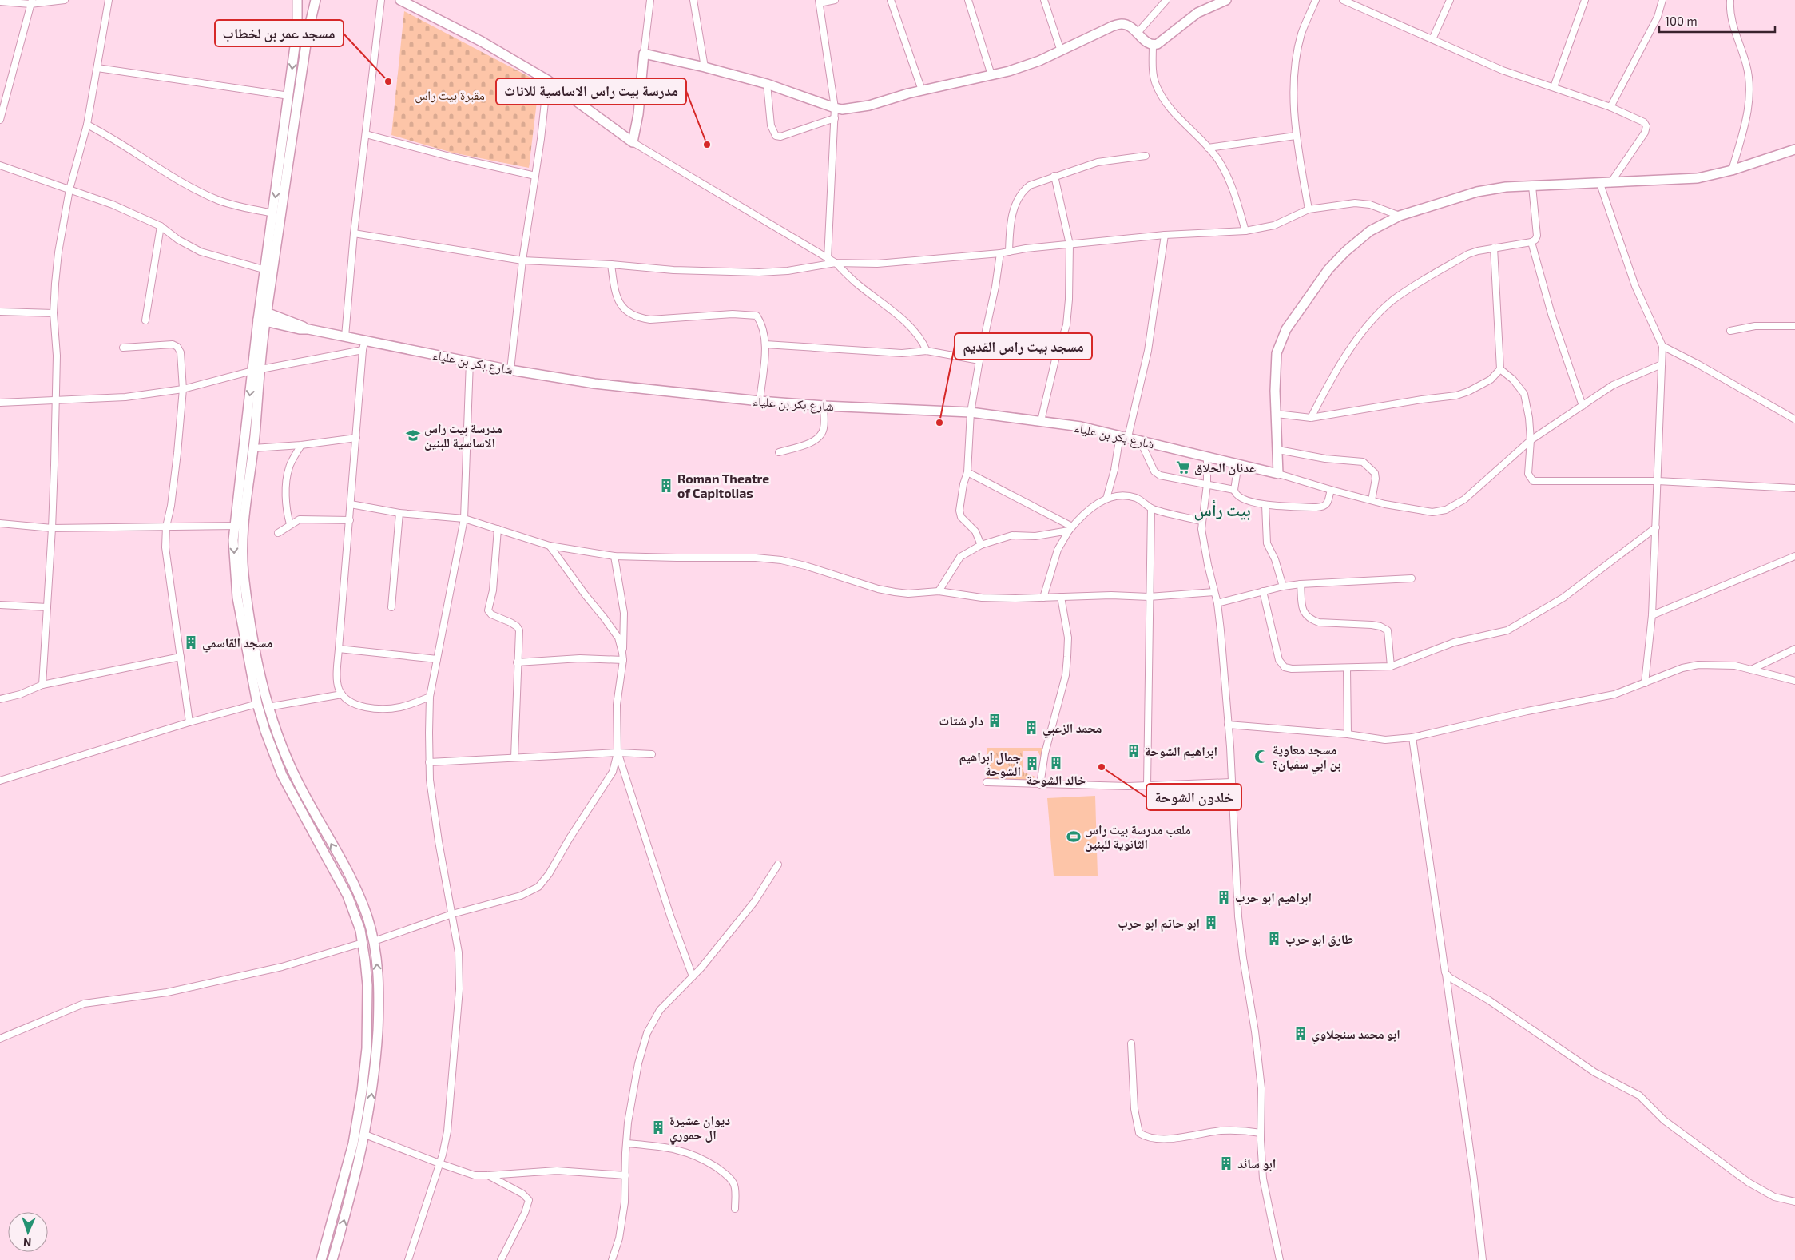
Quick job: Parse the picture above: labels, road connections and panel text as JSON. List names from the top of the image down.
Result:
{
  "streets": {
    "street": ["شارع بكر بن علياء"]
  },
  "districts": ["بيت رأس"],
  "parks": ["مقبرة بيت راس"],
  "places": {
    "other": [
      "مسجد عمر بن لخطاب",
      "مدرسة بيت راس الاساسية للاناث",
      "مسجد بيت راس القديم",
      "خلدون الشوحة"
    ],
    "school or university": ["مدرسة بيت راس الاساسية للبنين"],
    "supermarket": ["عدنان الحلاق"],
    "building": [
      "Roman Theatre of Capitolias",
      "مسجد القاسمي",
      "دار شتات",
      "محمد الزعبي",
      "ابراهيم الشوحة",
      "خالد الشوحة",
      "جمال ابراهيم الشوحة",
      "ابراهيم ابو حرب",
      "ابو حاتم ابو حرب",
      "طارق ابو حرب",
      "ابو محمد سنجلاوي",
      "ديوان عشيرة ال حموري",
      "ابو سائد"
    ],
    "mosque": ["مسجد معاوية بن ابي سفيان؟"],
    "sports": ["ملعب مدرسة بيت راس الثانوية للبنين"]
  },
  "scale_bar": "100 m",
  "north": "bottom"
}
